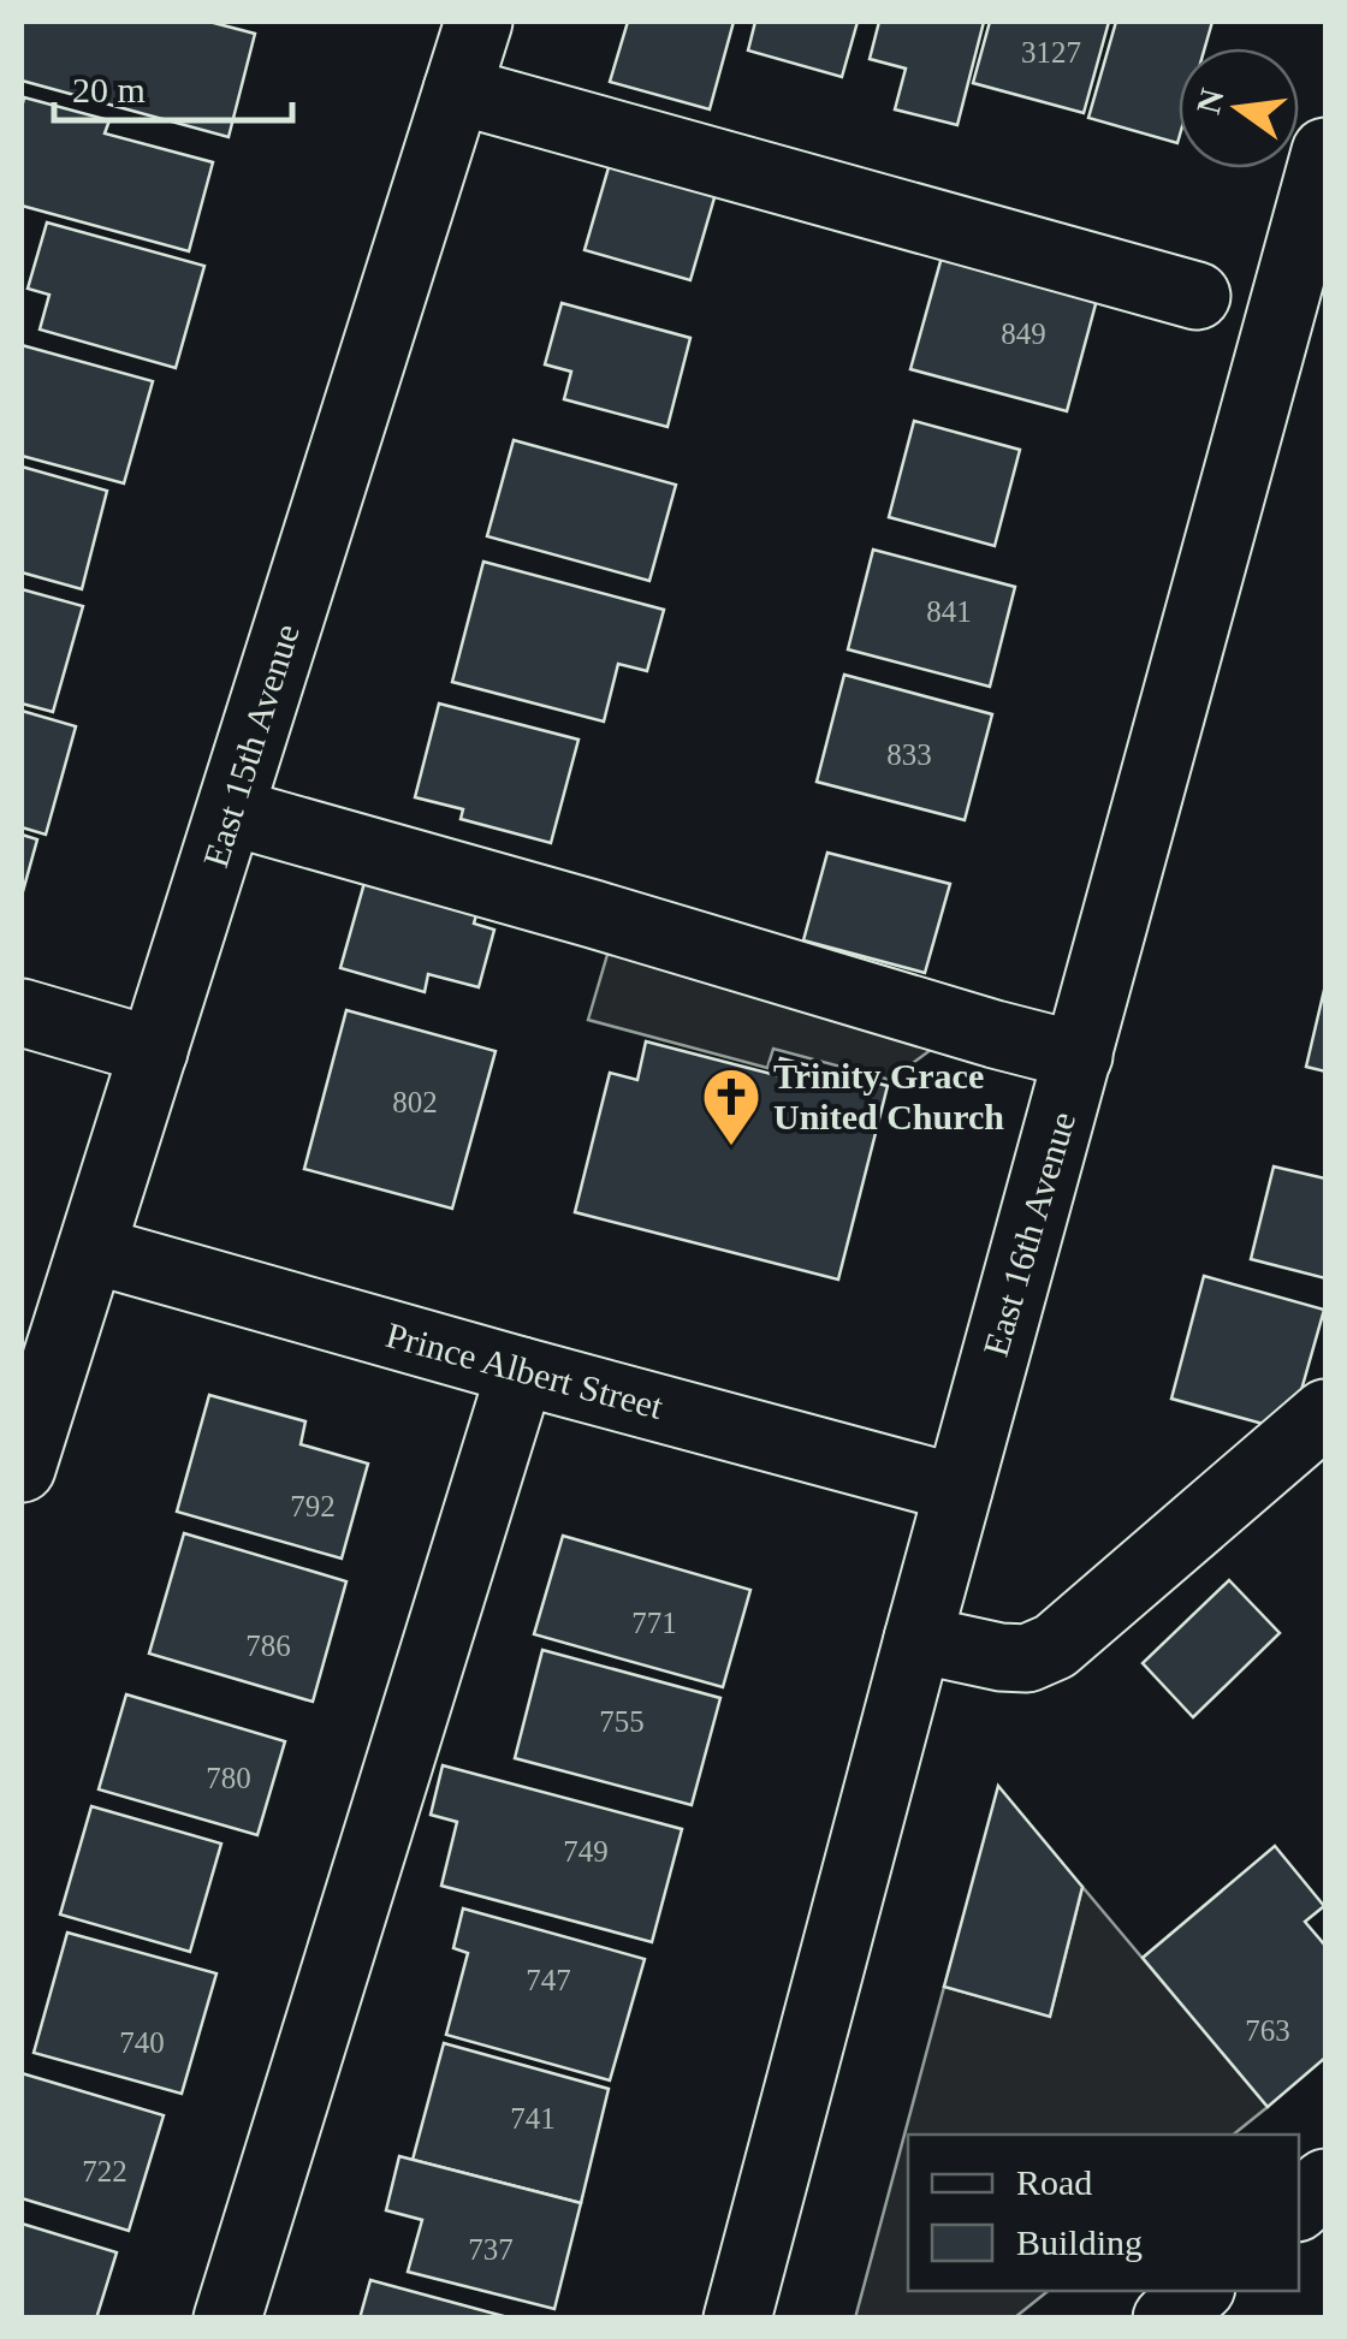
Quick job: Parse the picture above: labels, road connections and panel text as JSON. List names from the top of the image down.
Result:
{
  "streets": {
    "street": ["East 15th Avenue", "East 16th Avenue", "Prince Albert Street"]
  },
  "crossings": [
    ["East 15th Avenue", "Prince Albert Street"],
    ["East 16th Avenue", "Prince Albert Street"]
  ],
  "places": {
    "church": ["Trinity Grace United Church"]
  },
  "house_numbers": [
    "3127",
    "849",
    "841",
    "833",
    "802",
    "792",
    "771",
    "786",
    "755",
    "780",
    "749",
    "747",
    "763",
    "740",
    "741",
    "722",
    "737"
  ],
  "legend": ["Road", "Building"],
  "scale_bar": "20 m",
  "north": "left"
}
